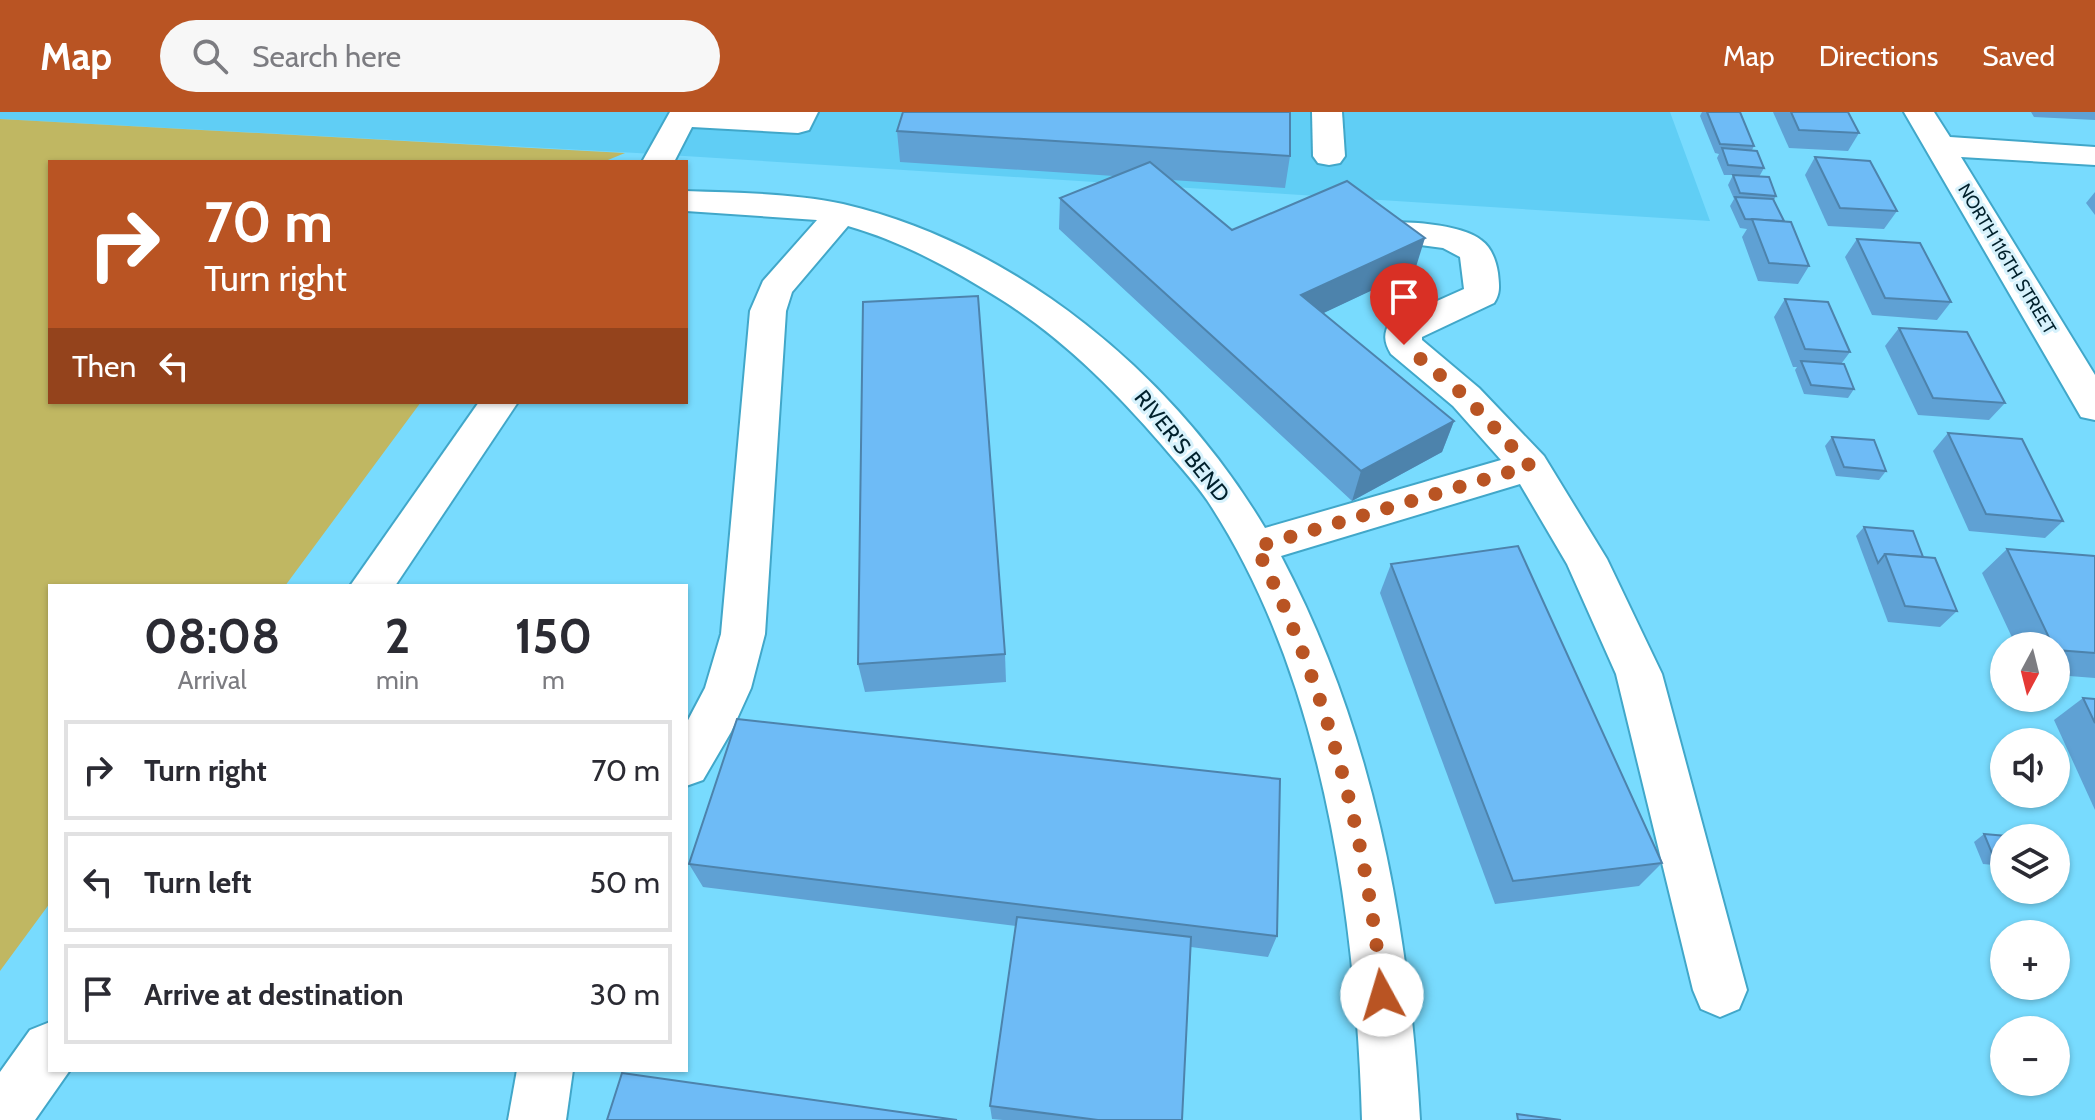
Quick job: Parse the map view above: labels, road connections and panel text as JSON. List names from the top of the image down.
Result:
{
  "streets": {
    "street": ["NORTH 116TH STREET", "RIVER'S BEND"]
  },
  "north": "bottom",
  "page": {
    "header": "Map",
    "search": "Search here",
    "nav": ["Map", "Directions", "Saved"],
    "turn": ["70 m", "Turn right"],
    "then": "Then",
    "eta": [
      "08:08",
      "Arrival",
      "2",
      "min",
      "150",
      "m"
    ],
    "map_buttons": ["+", "−"],
    "list": [
      {
        "name": "Turn right",
        "value": "70 m"
      },
      {
        "name": "Turn left",
        "value": "50 m"
      },
      {
        "name": "Arrive at destination",
        "value": "30 m"
      }
    ]
  }
}
